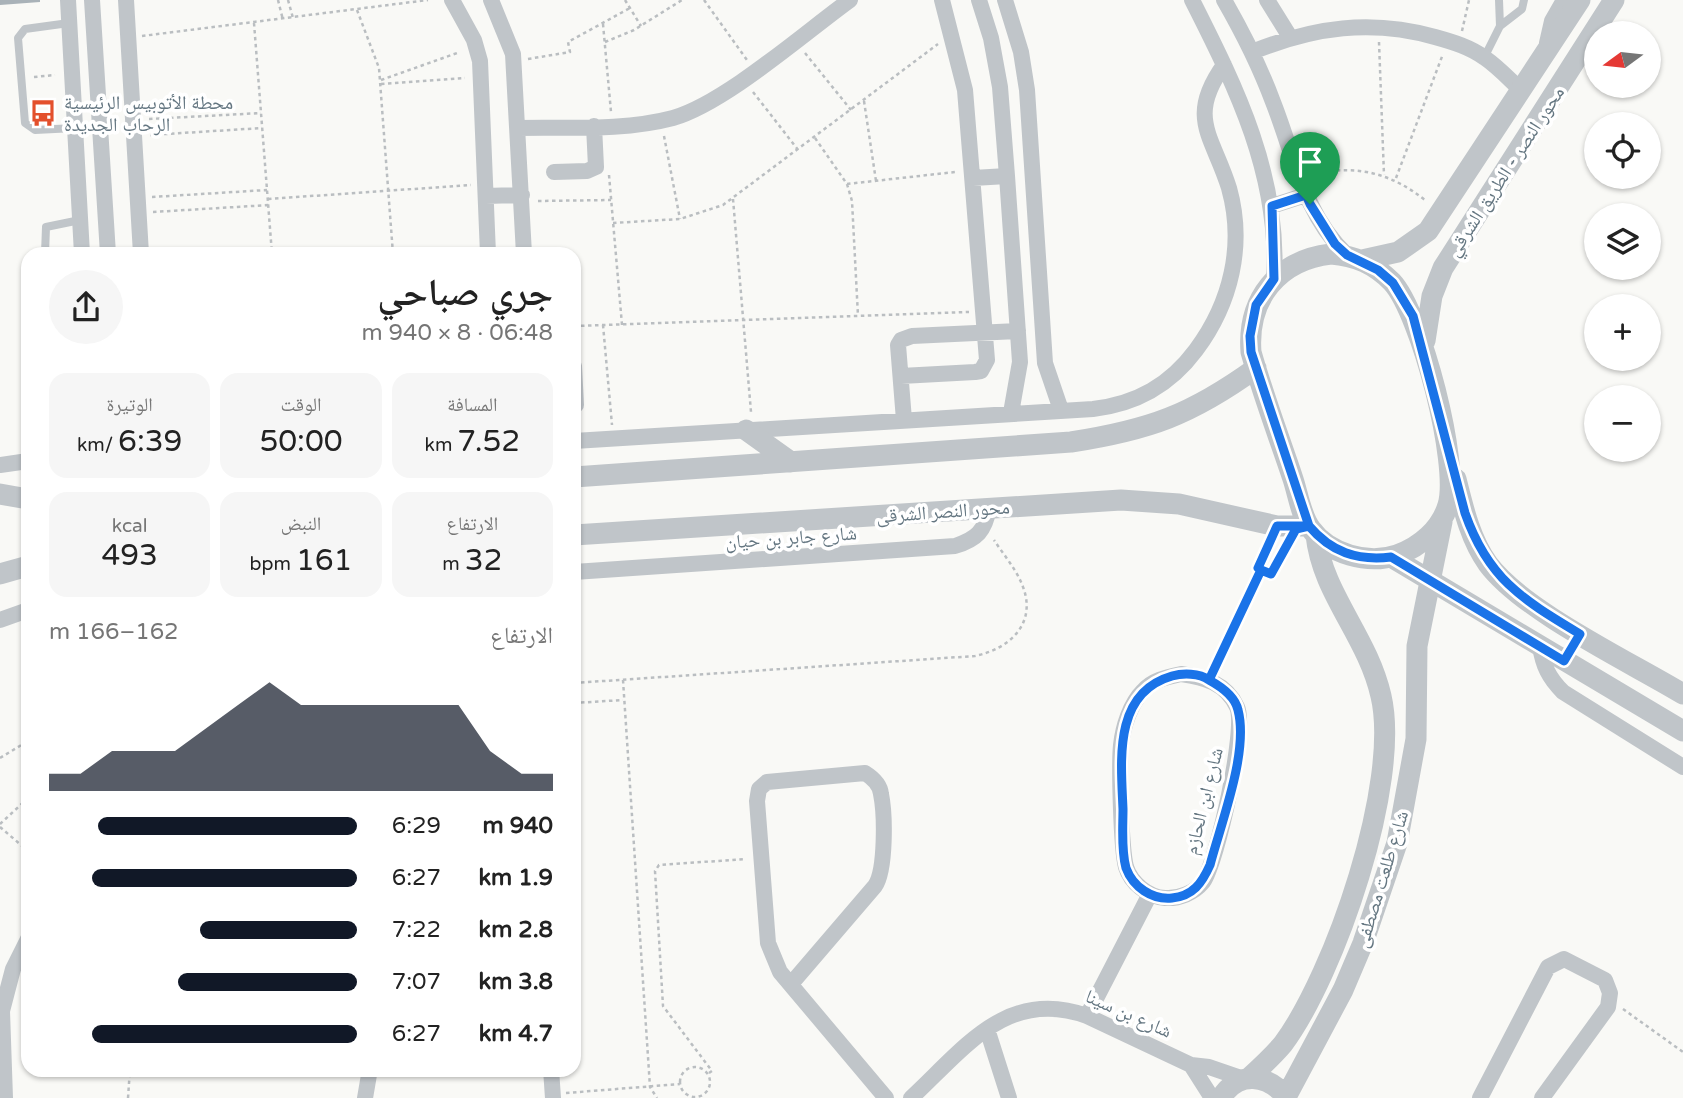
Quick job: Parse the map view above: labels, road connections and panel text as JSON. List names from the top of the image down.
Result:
{
  "streets": {
    "street": [
      "محور النصر - الطريق الشرقي",
      "محور النصر الشرقى",
      "شارع جابر بن حيان",
      "شارع ابن الحازم",
      "شارع طلعت مصطفى",
      "شارع بن سينا"
    ]
  },
  "crossings": [
    ["محور النصر - الطريق الشرقي", "شارع طلعت مصطفى"],
    ["محور النصر الشرقى", "شارع جابر بن حيان"],
    ["محور النصر الشرقى", "شارع طلعت مصطفى"],
    ["شارع طلعت مصطفى", "شارع بن سينا"]
  ],
  "places": {
    "bus stop": ["محطة الأتوبيس الرئيسية الرحاب الجديدة"]
  },
  "north": "left",
  "page": {
    "map_buttons": ["+", "−"],
    "heading": ["جري صباحي", "06:48 · 8 × 940 m"],
    "stats": [
      ["المسافة", "7.52 km"],
      ["الوقت", "50:00"],
      ["الوتيرة", "6:39 /km"],
      ["الارتفاع", "32 m"],
      ["النبض", "161 bpm"],
      ["kcal", "493"]
    ],
    "chart": ["الارتفاع", "162–166 m"],
    "list": [
      {
        "name": "940 m",
        "note": "6:29"
      },
      {
        "name": "1.9 km",
        "note": "6:27"
      },
      {
        "name": "2.8 km",
        "note": "7:22"
      },
      {
        "name": "3.8 km",
        "note": "7:07"
      },
      {
        "name": "4.7 km",
        "note": "6:27"
      }
    ]
  }
}
